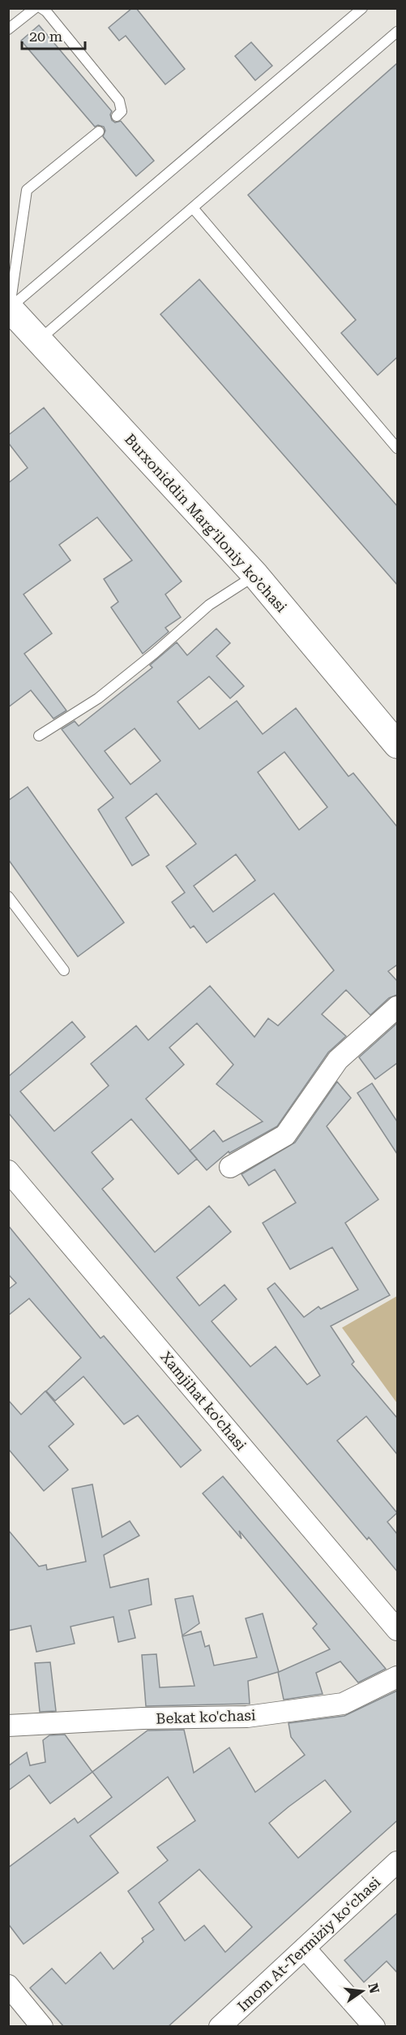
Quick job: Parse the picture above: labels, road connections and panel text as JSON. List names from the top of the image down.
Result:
{
  "streets": {
    "main road": ["Burxoniddin Marg’iloniy ko’chasi"],
    "street": ["Xamjihat ko'chasi", "Bekat ko'chasi", "Imom At-Termiziy koʻchasi"]
  },
  "scale_bar": "20 m",
  "north": "right"
}
